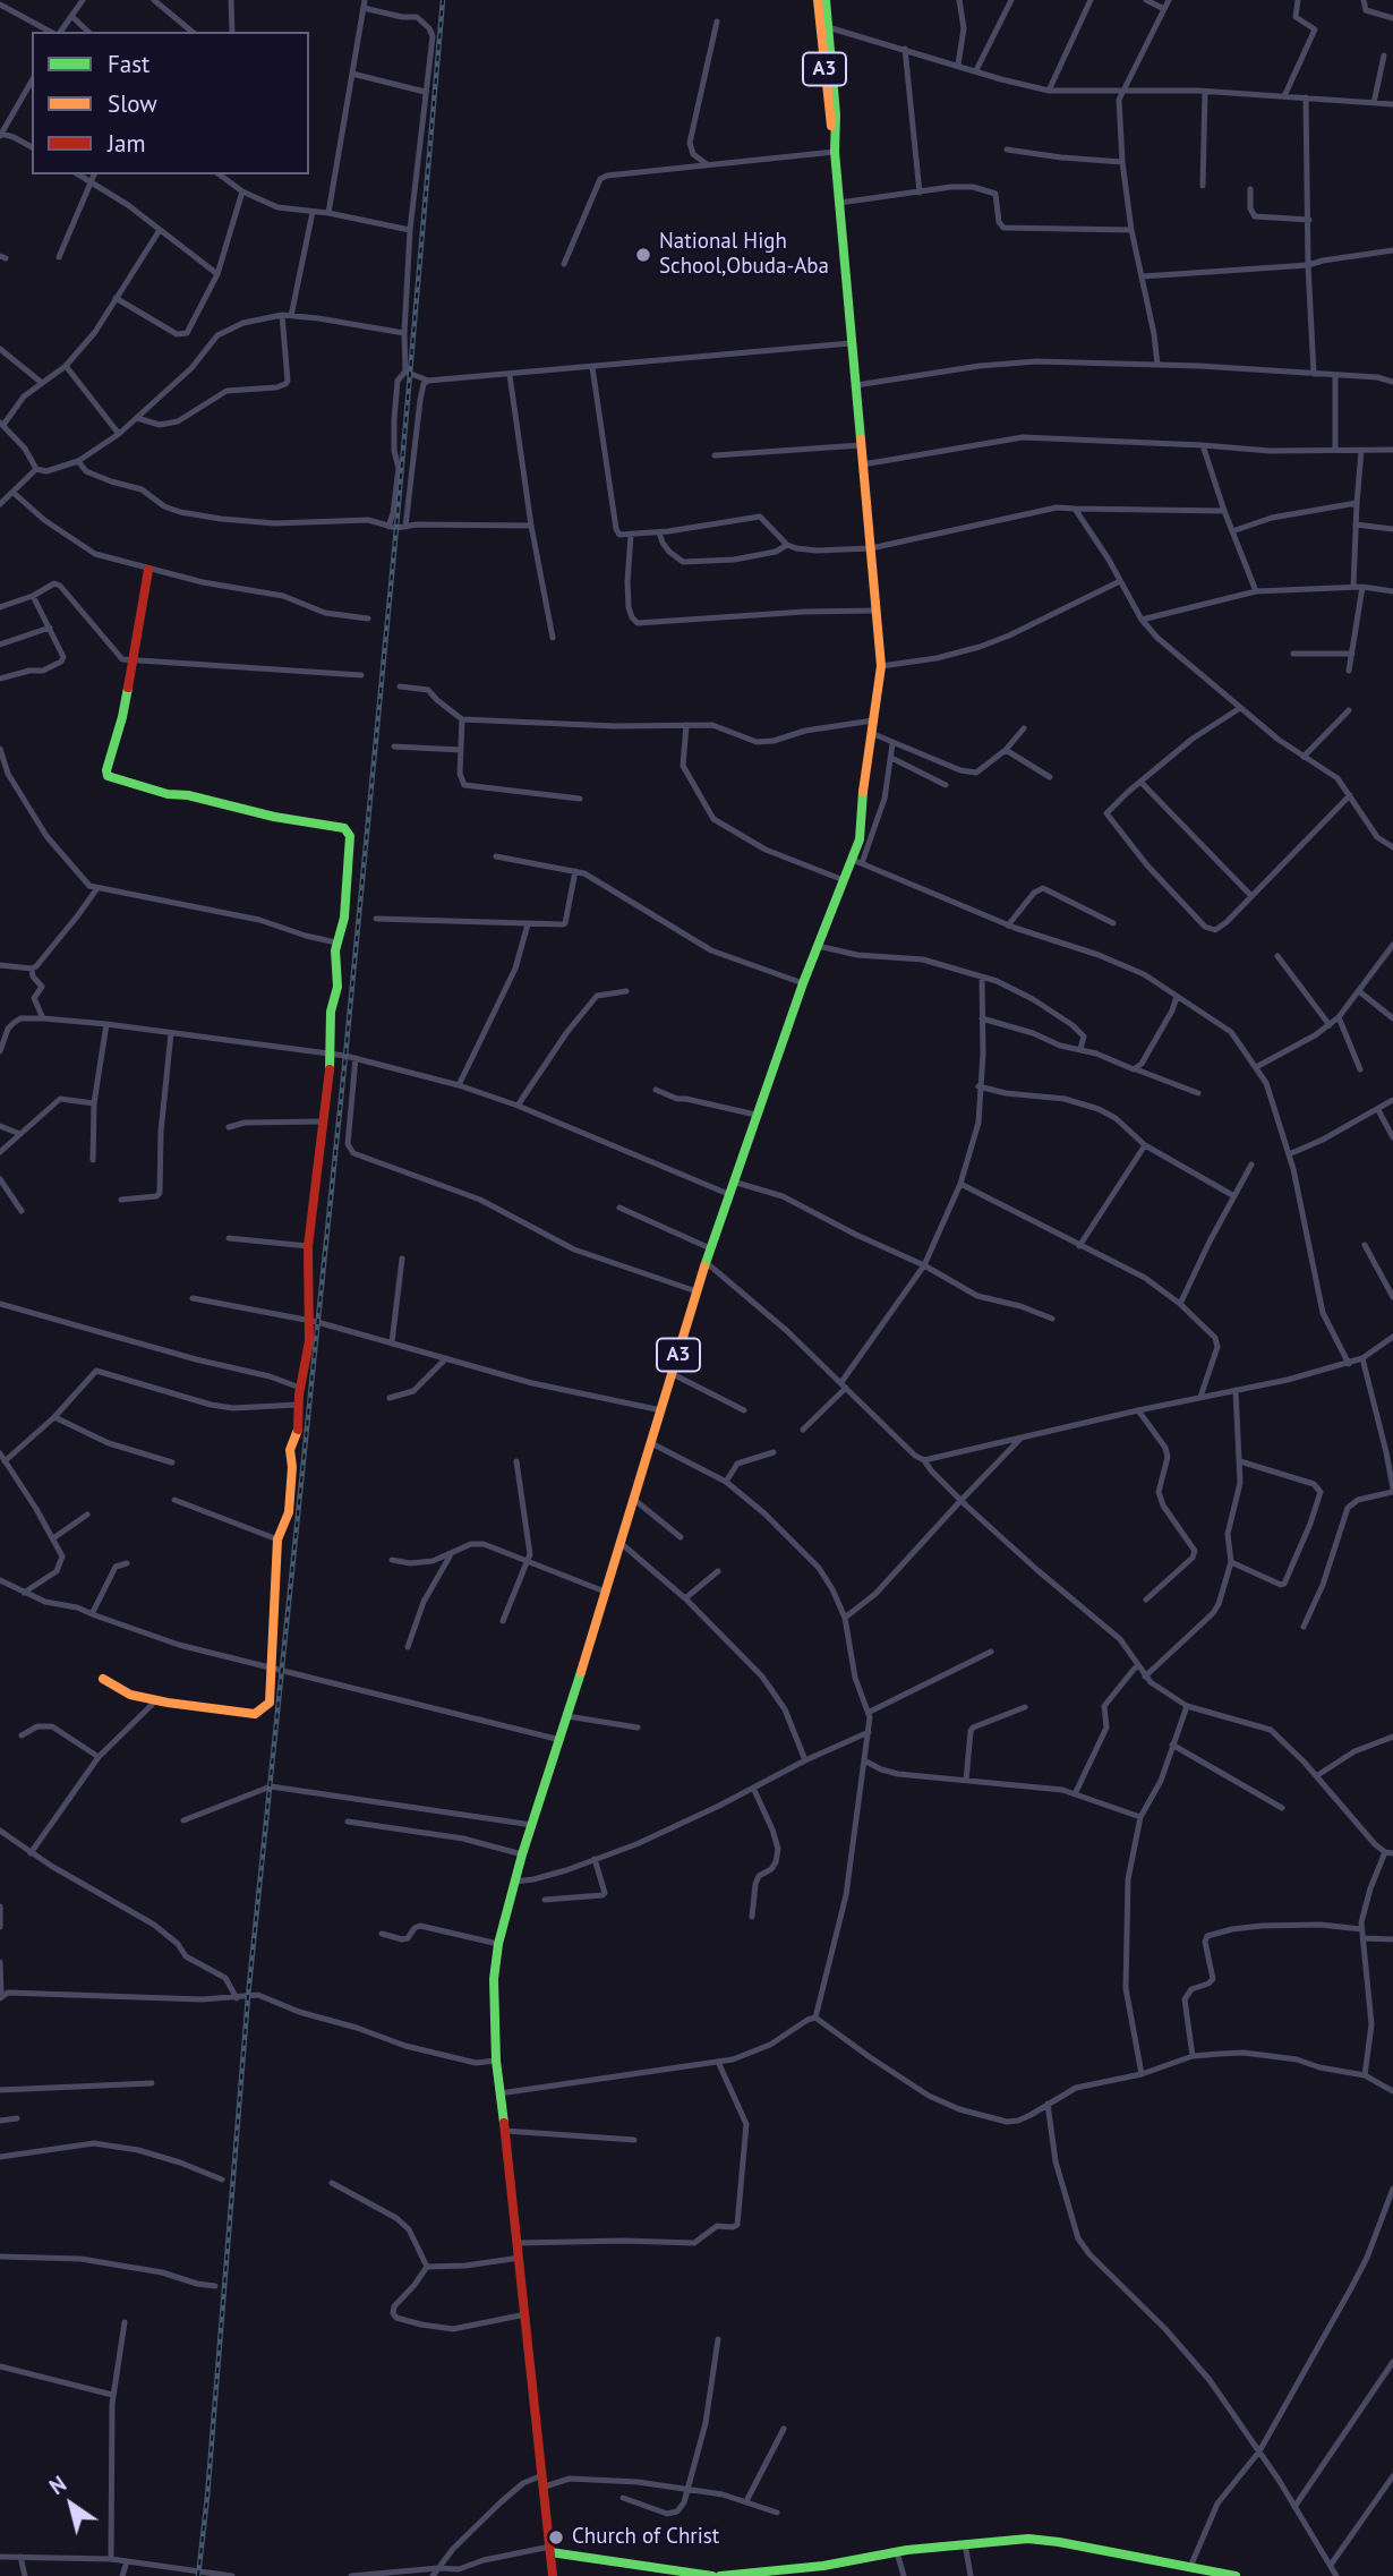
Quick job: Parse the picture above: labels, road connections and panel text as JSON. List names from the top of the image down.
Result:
{
  "streets": {
    "main road": ["A3"]
  },
  "places": ["National High School,Obuda-Aba", "Church of Christ"],
  "legend": ["Fast", "Slow", "Jam"],
  "north": "top left"
}
